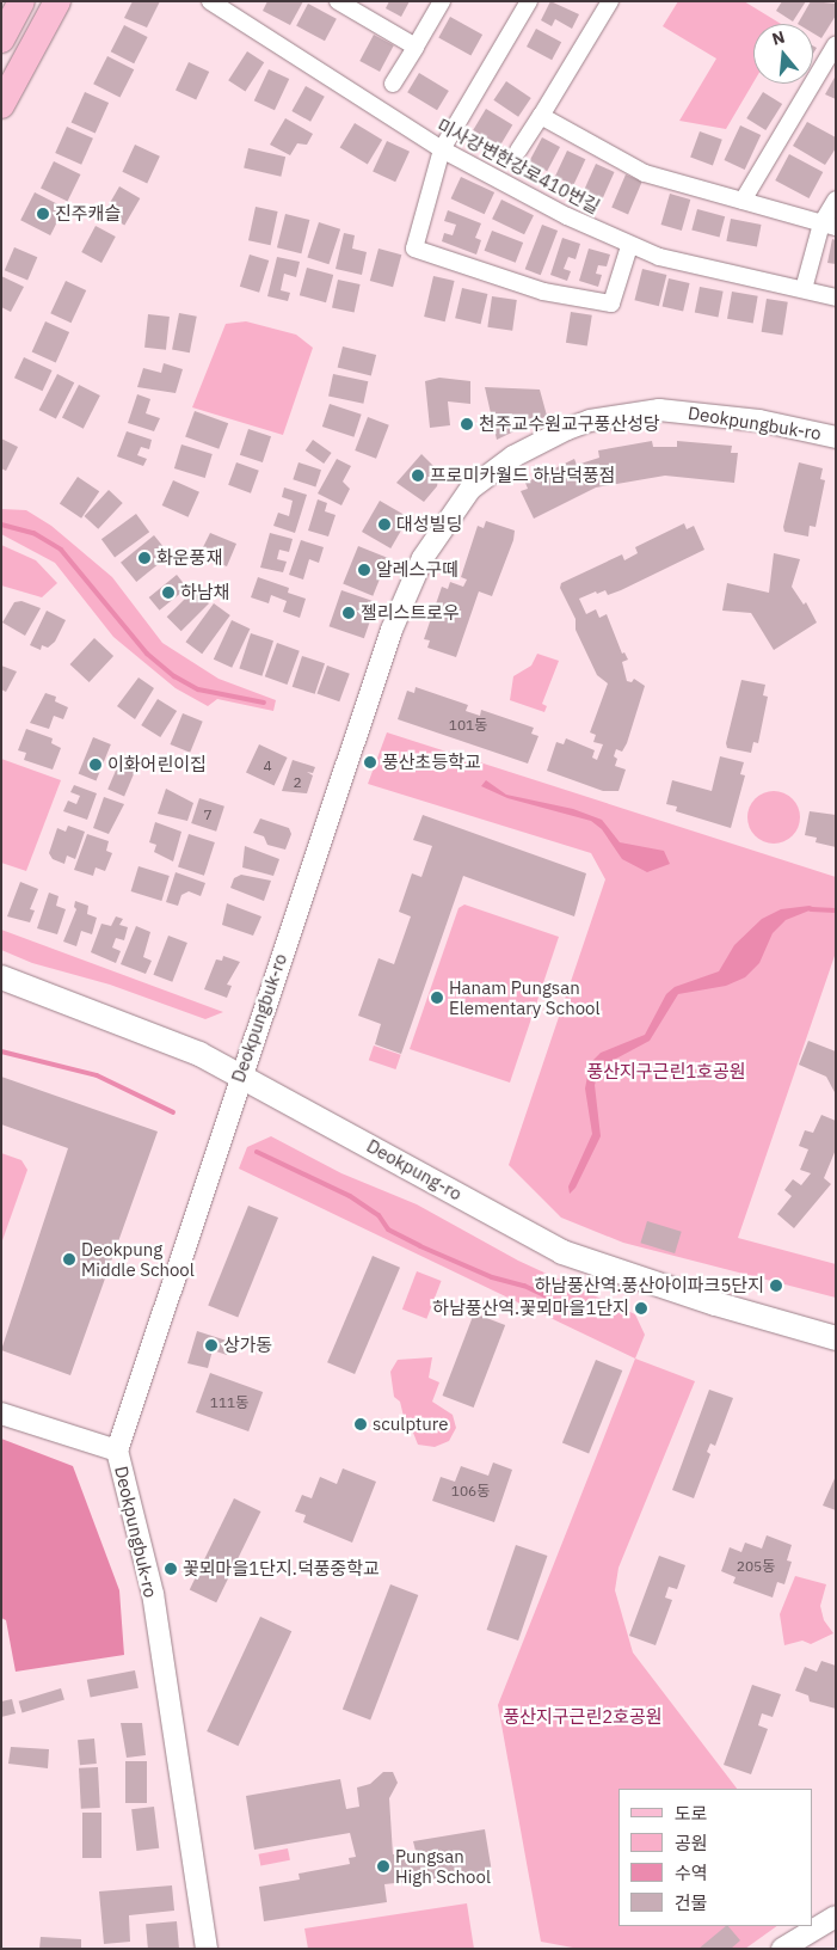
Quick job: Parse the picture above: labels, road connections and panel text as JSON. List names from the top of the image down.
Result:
{
  "streets": {
    "main road": ["Deokpung-ro"],
    "street": ["미사강변한강로410번길", "Deokpungbuk-ro"]
  },
  "crossings": [
    ["Deokpungbuk-ro", "Deokpung-ro"]
  ],
  "parks": ["풍산지구근린1호공원", "풍산지구근린2호공원"],
  "places": [
    "진주캐슬",
    "천주교수원교구풍산성당",
    "프로미카월드 하남덕풍점",
    "대성빌딩",
    "화운풍재",
    "알레스구떼",
    "하남채",
    "젤리스트로우",
    "풍산초등학교",
    "이화어린이집",
    "Hanam Pungsan Elementary School",
    "Deokpung Middle School",
    "하남풍산역.풍산아이파크5단지",
    "하남풍산역.꽃뫼마을1단지",
    "상가동",
    "sculpture",
    "꽃뫼마을1단지.덕풍중학교",
    "Pungsan High School"
  ],
  "house_numbers": [
    "101동",
    "4",
    "2",
    "7",
    "111동",
    "106동",
    "205동"
  ],
  "legend": [
    "도로",
    "공원",
    "수역",
    "건물"
  ],
  "north": "top"
}
